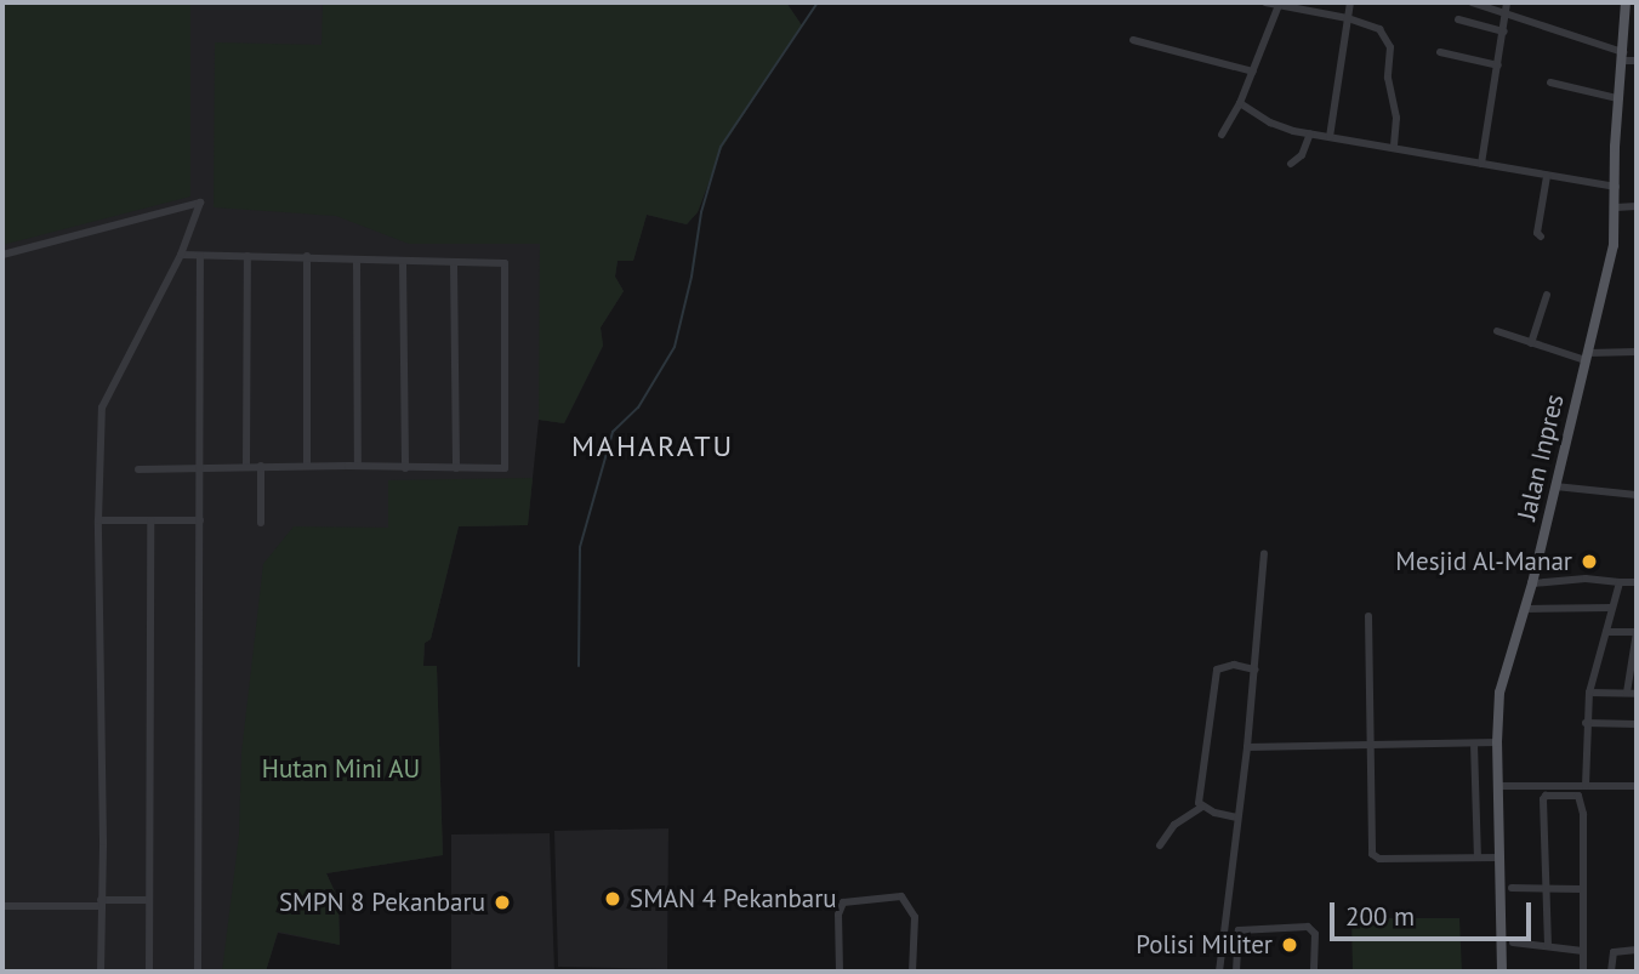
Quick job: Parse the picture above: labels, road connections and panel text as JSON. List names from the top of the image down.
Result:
{
  "streets": {
    "main road": ["Jalan Inpres"]
  },
  "districts": ["MAHARATU"],
  "parks": ["Hutan Mini AU"],
  "places": [
    "Mesjid Al-Manar",
    "SMAN 4 Pekanbaru",
    "SMPN 8 Pekanbaru",
    "Polisi Militer"
  ],
  "scale_bar": "200 m"
}
